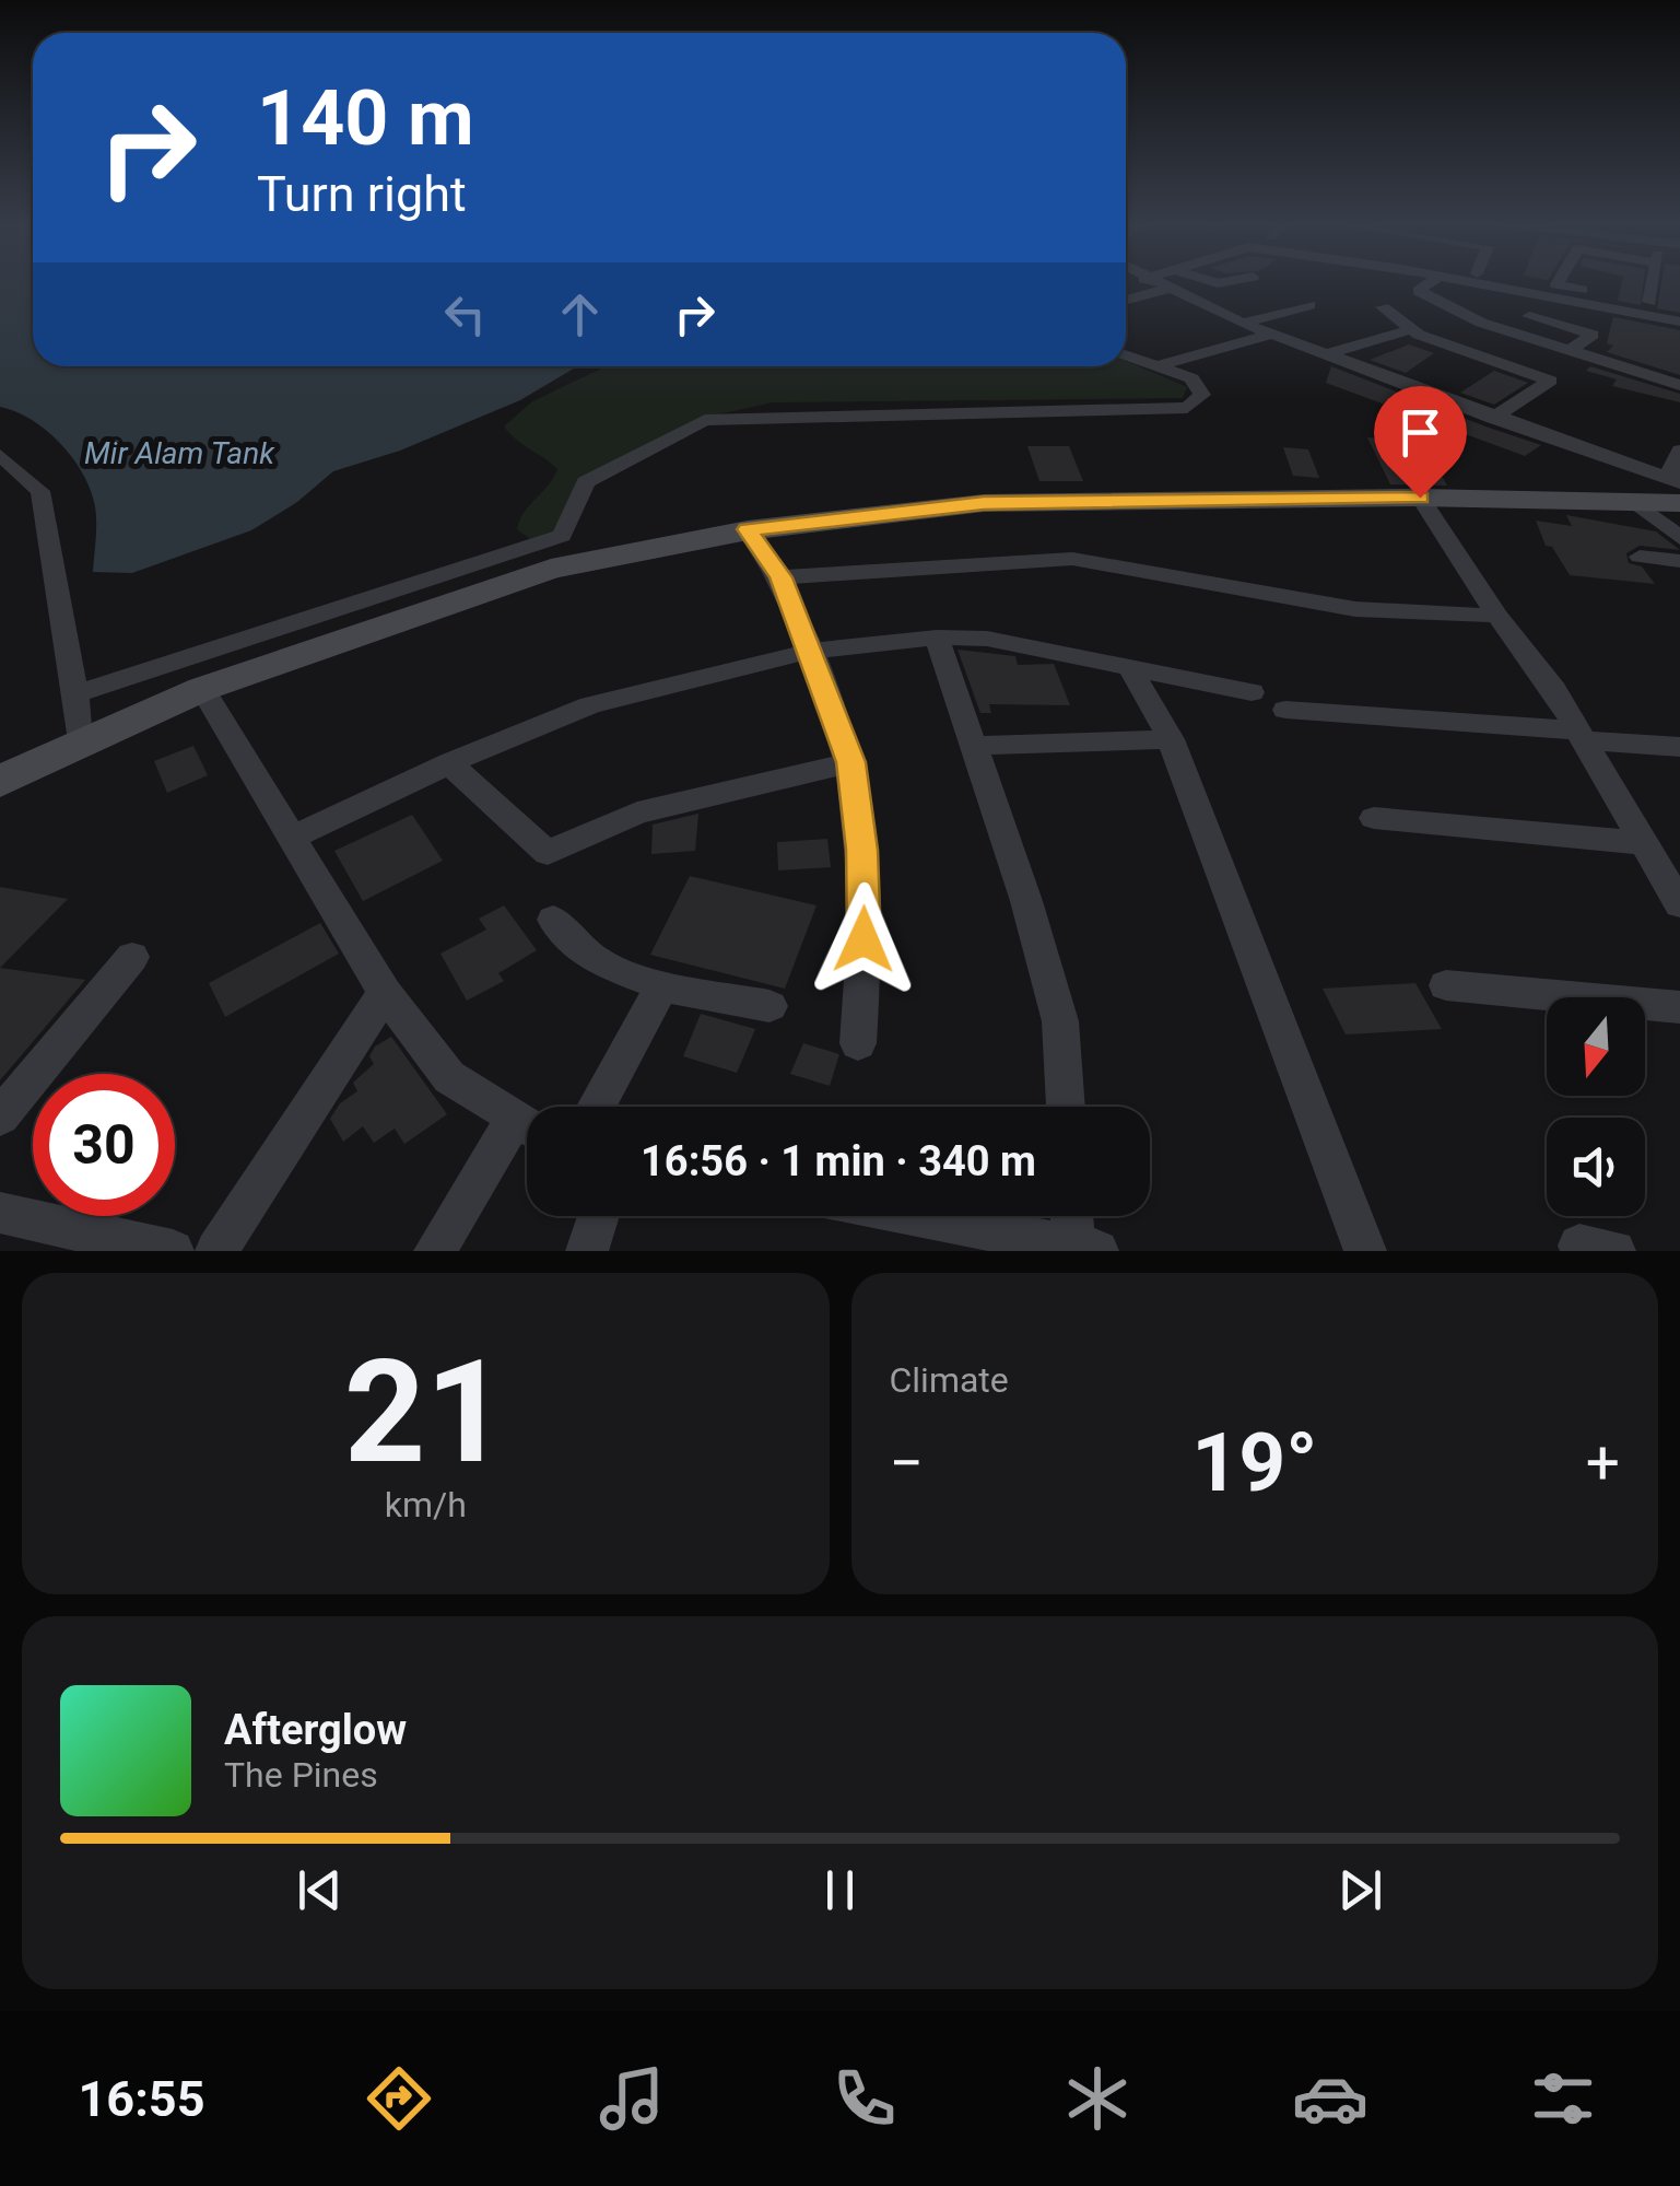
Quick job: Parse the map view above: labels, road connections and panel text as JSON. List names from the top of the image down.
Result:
{
  "water": ["Mir Alam Tank"],
  "north": "bottom",
  "page": {
    "turn": ["140 m", "Turn right"],
    "limit": "30",
    "trip": "16:56 · 1 min · 340 m",
    "tile": [
      ["21", "km/h"],
      "Climate"
    ],
    "heat": ["−", "19°", "+"],
    "song": ["Afterglow", "The Pines"],
    "tabs": "16:55"
  }
}
